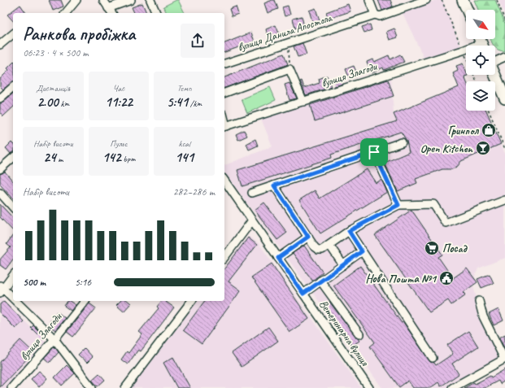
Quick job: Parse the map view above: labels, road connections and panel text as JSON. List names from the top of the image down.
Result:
{
  "streets": {
    "street": ["вулиця Данила Апостола", "вулиця Злагоди", "Ветеринарна вулиця"]
  },
  "places": {
    "shop": ["Гринпол"],
    "bar": ["Open Kitchen"],
    "supermarket": ["Посад"],
    "public building": ["Нова Пошта №1"]
  },
  "north": "bottom right",
  "page": {
    "heading": ["Ранкова пробіжка", "06:23 · 4 × 500 m"],
    "stats": [
      ["Дистанція", "2.00 km"],
      ["Час", "11:22"],
      ["Темп", "5:41 /km"],
      ["Набір висоти", "24 m"],
      ["Пульс", "142 bpm"],
      ["kcal", "141"]
    ],
    "chart": ["Набір висоти", "282–286 m"],
    "list": [
      {
        "name": "500 m",
        "note": "5:16"
      }
    ]
  }
}
